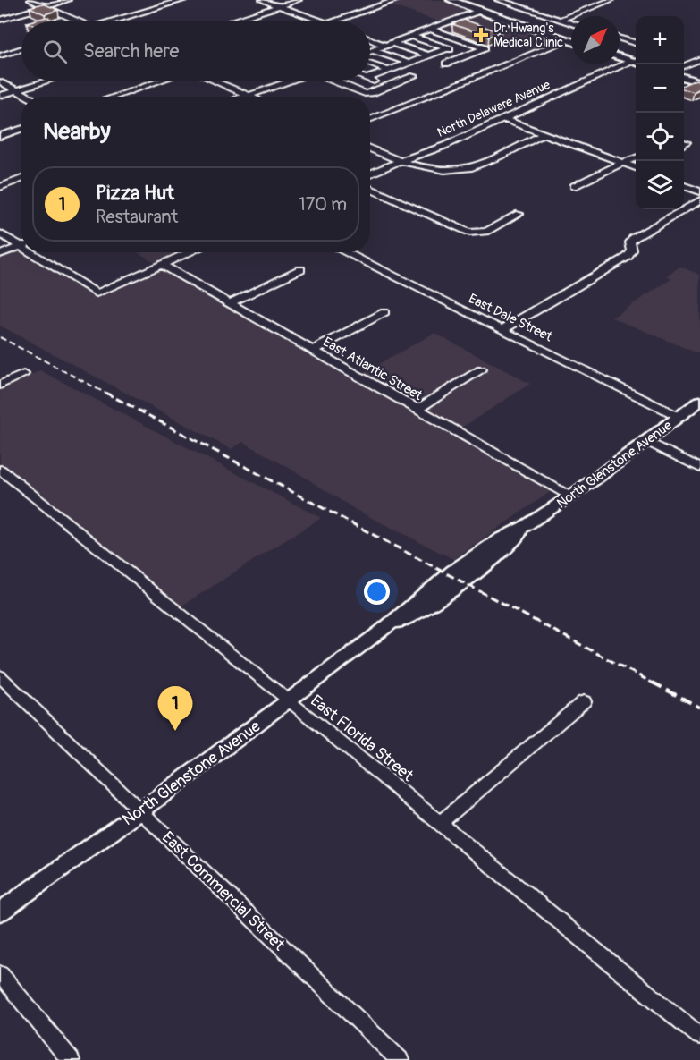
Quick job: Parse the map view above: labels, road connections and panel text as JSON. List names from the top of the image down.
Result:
{
  "streets": {
    "main road": ["North Glenstone Avenue"],
    "street": [
      "North Delaware Avenue",
      "East Dale Street",
      "East Atlantic Street",
      "East Florida Street",
      "East Commercial Street"
    ]
  },
  "crossings": [
    ["East Dale Street", "North Glenstone Avenue"],
    ["East Atlantic Street", "North Glenstone Avenue"],
    ["North Glenstone Avenue", "East Florida Street"],
    ["North Glenstone Avenue", "East Commercial Street"]
  ],
  "places": {
    "health": ["Dr. Hwang's Medical Clinic"]
  },
  "north": "top right",
  "page": {
    "map_buttons": ["+", "−"],
    "search": "Search here",
    "heading": "Nearby",
    "list": [
      {
        "mark": "1",
        "name": "Pizza Hut",
        "note": "Restaurant",
        "value": "170 m"
      }
    ],
    "pins": "1"
  }
}
